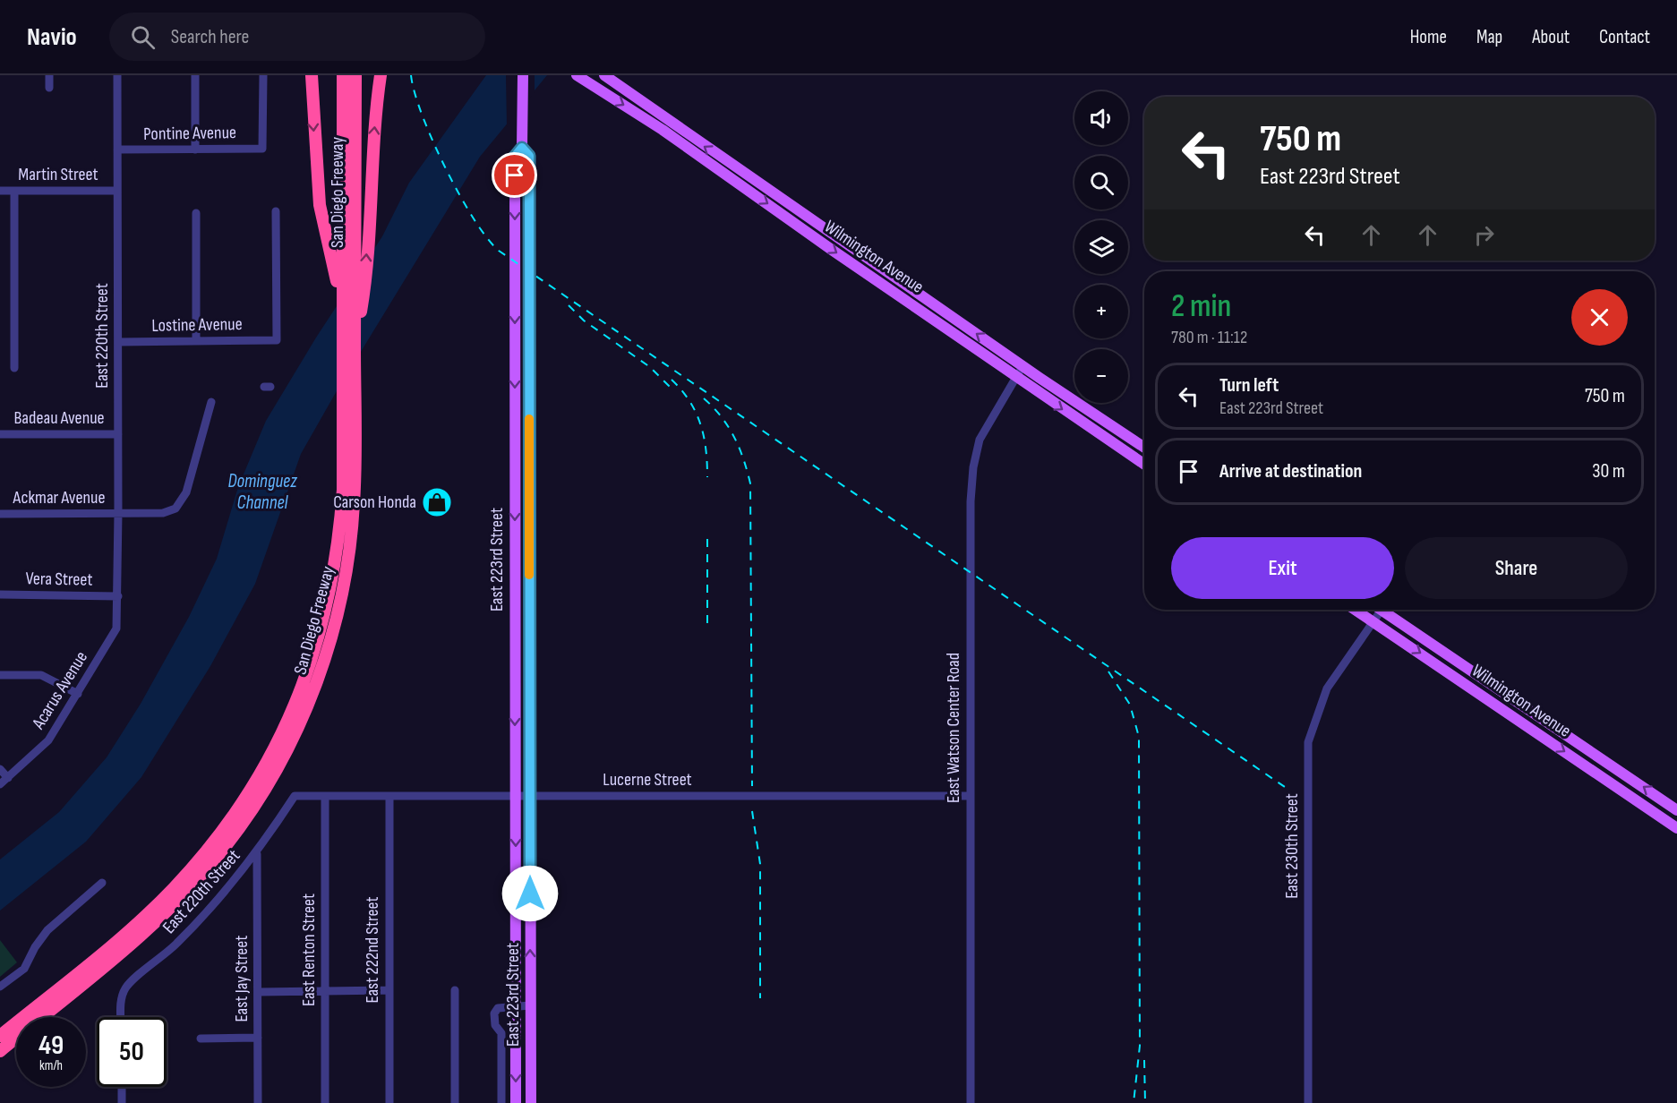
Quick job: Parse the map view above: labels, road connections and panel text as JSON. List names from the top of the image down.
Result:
{
  "streets": {
    "highway": ["San Diego Freeway"],
    "main road": ["Wilmington Avenue", "East 223rd Street"],
    "street": [
      "Pontine Avenue",
      "Martin Street",
      "Lostine Avenue",
      "East 220th Street",
      "Badeau Avenue",
      "Ackmar Avenue",
      "Vera Street",
      "Acarus Avenue",
      "East Watson Center Road",
      "Lucerne Street",
      "East 230th Street",
      "East Renton Street",
      "East 222nd Street",
      "East Jay Street"
    ]
  },
  "crossings": [
    ["Pontine Avenue", "East 220th Street"],
    ["Martin Street", "East 220th Street"],
    ["Wilmington Avenue", "East Watson Center Road"],
    ["Wilmington Avenue", "East 230th Street"],
    ["Lostine Avenue", "East 220th Street"],
    ["East 220th Street", "Badeau Avenue"],
    ["East 220th Street", "Ackmar Avenue"],
    ["East 220th Street", "Vera Street"],
    ["East 220th Street", "Acarus Avenue"],
    ["East 220th Street", "Lucerne Street"],
    ["East 220th Street", "East Renton Street"],
    ["East 220th Street", "East Jay Street"],
    ["East 223rd Street", "Lucerne Street"],
    ["Vera Street", "Acarus Avenue"],
    ["East Watson Center Road", "Lucerne Street"],
    ["Lucerne Street", "East Renton Street"],
    ["Lucerne Street", "East 222nd Street"]
  ],
  "water": ["Dominguez Channel"],
  "places": {
    "shop": ["Carson Honda"]
  },
  "page": {
    "header": "Navio",
    "search": "Search here",
    "nav": [
      "Home",
      "Map",
      "About",
      "Contact"
    ],
    "map_buttons": ["+", "−"],
    "turn": ["750 m", "East 223rd Street"],
    "heading": ["2 min", "780 m · 11:12"],
    "list": [
      {
        "name": "Turn left",
        "note": "East 223rd Street",
        "value": "750 m"
      },
      {
        "name": "Arrive at destination",
        "value": "30 m"
      }
    ],
    "buttons": ["Exit", "Share"],
    "speed": "49 km/h",
    "limit": "50"
  }
}
